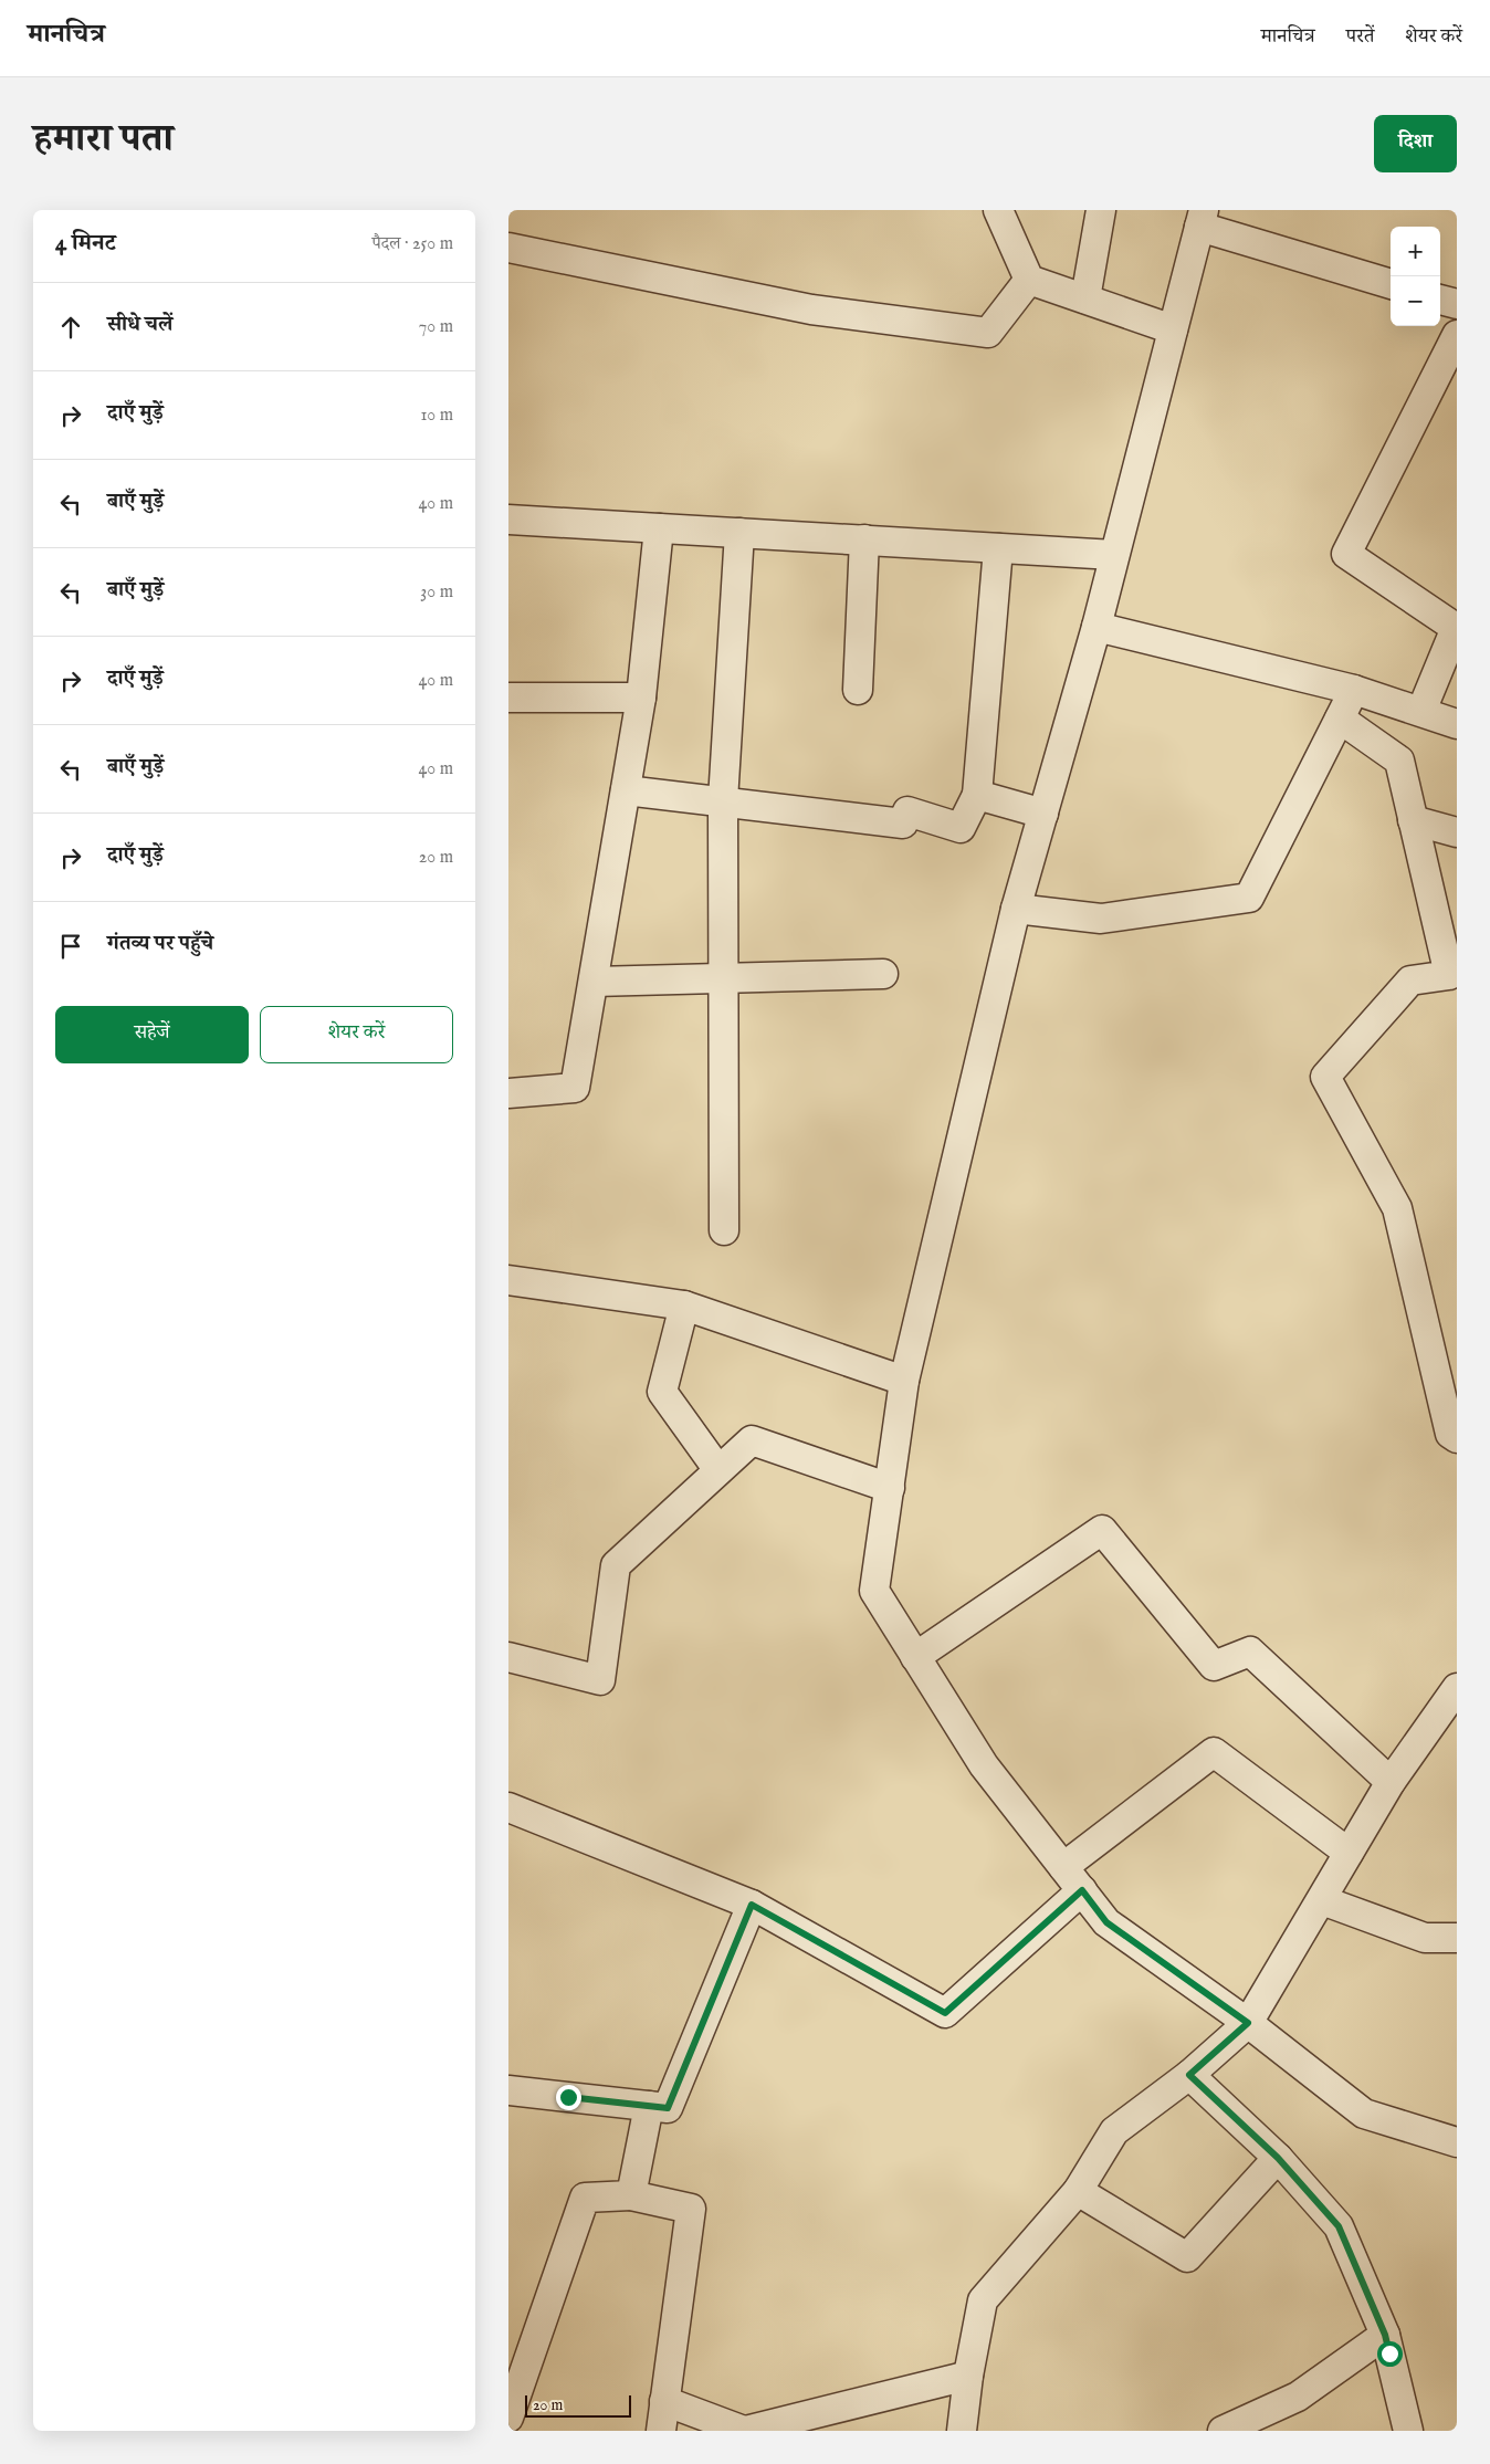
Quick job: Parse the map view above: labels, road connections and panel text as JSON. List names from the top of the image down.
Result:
{
  "scale_bar": "20 m",
  "page": {
    "header": "मानचित्र",
    "nav": ["मानचित्र", "परतें", "शेयर करें"],
    "title": "हमारा पता",
    "buttons": [
      "दिशा",
      ["सहेजें", "शेयर करें"]
    ],
    "heading": ["4 मिनट", "पैदल · 250 m"],
    "map_buttons": ["+", "−"],
    "list": [
      ["सीधे चलें", "70 m"],
      ["दाएँ मुड़ें", "10 m"],
      ["बाएँ मुड़ें", "40 m"],
      ["बाएँ मुड़ें", "30 m"],
      ["दाएँ मुड़ें", "40 m"],
      ["बाएँ मुड़ें", "40 m"],
      ["दाएँ मुड़ें", "20 m"],
      "गंतव्य पर पहुँचे"
    ],
    "scale": "20 m"
  }
}
